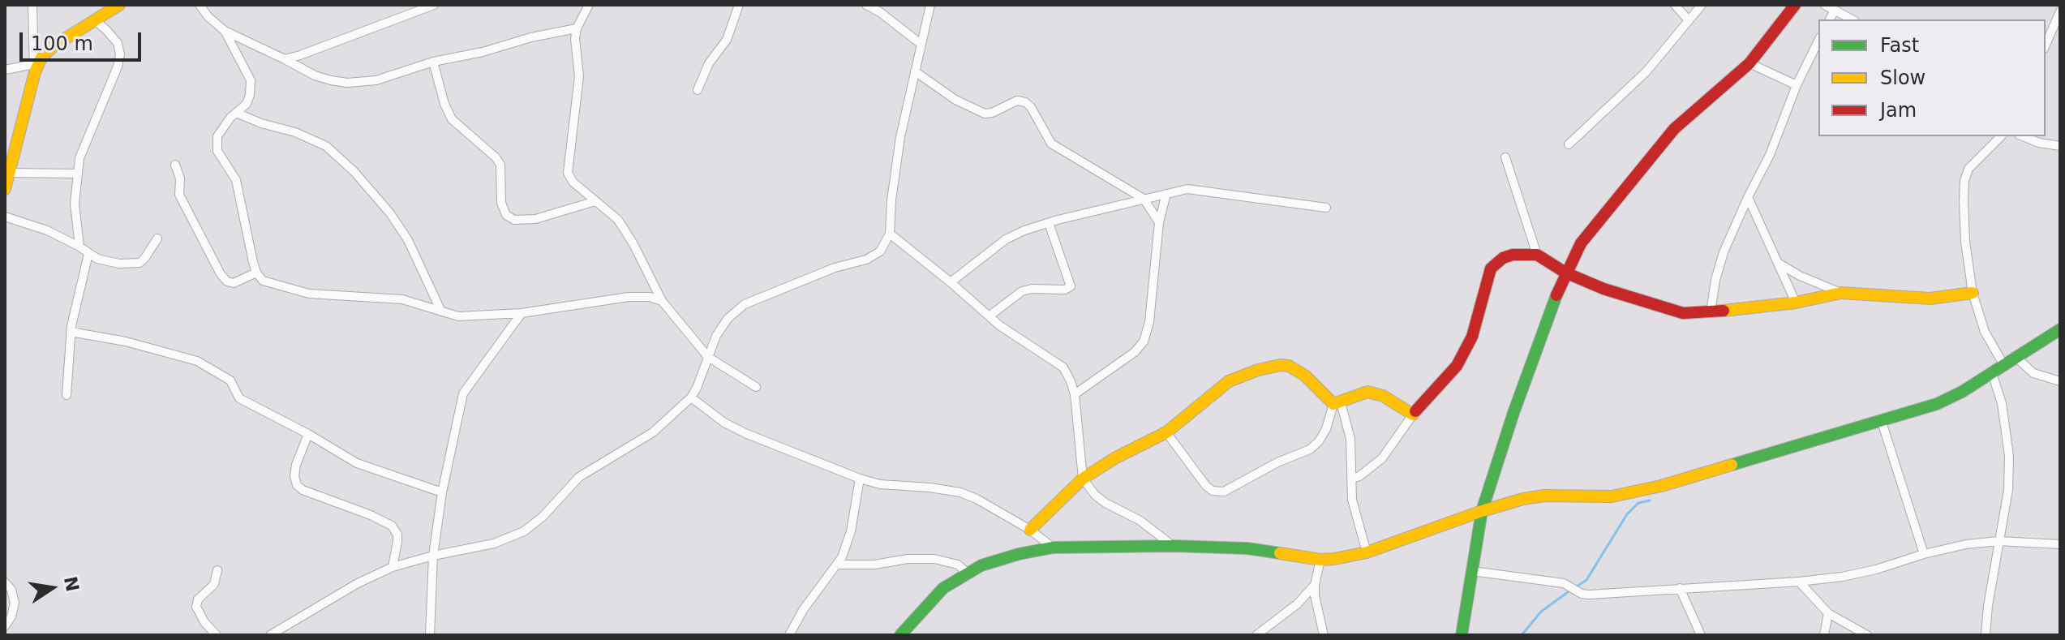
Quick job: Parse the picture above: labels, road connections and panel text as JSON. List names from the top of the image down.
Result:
{
  "legend": ["Fast", "Slow", "Jam"],
  "scale_bar": "100 m",
  "north": "right"
}
